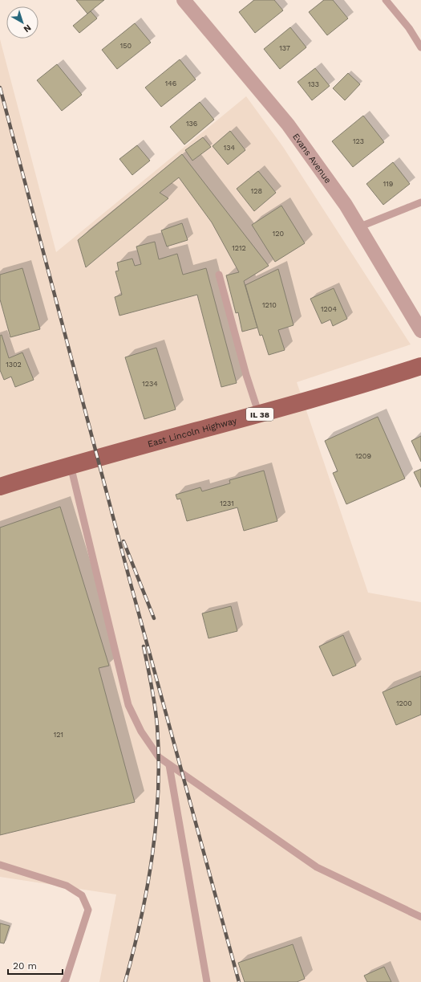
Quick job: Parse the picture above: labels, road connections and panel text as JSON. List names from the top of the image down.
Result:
{
  "streets": {
    "main road": ["IL 38", "East Lincoln Highway"],
    "street": ["Evans Avenue"]
  },
  "house_numbers": [
    "150",
    "137",
    "146",
    "133",
    "136",
    "123",
    "134",
    "119",
    "128",
    "120",
    "1212",
    "1210",
    "1204",
    "1302",
    "1234",
    "1209",
    "1231",
    "1200",
    "121"
  ],
  "scale_bar": "20 m",
  "north": "bottom right"
}
